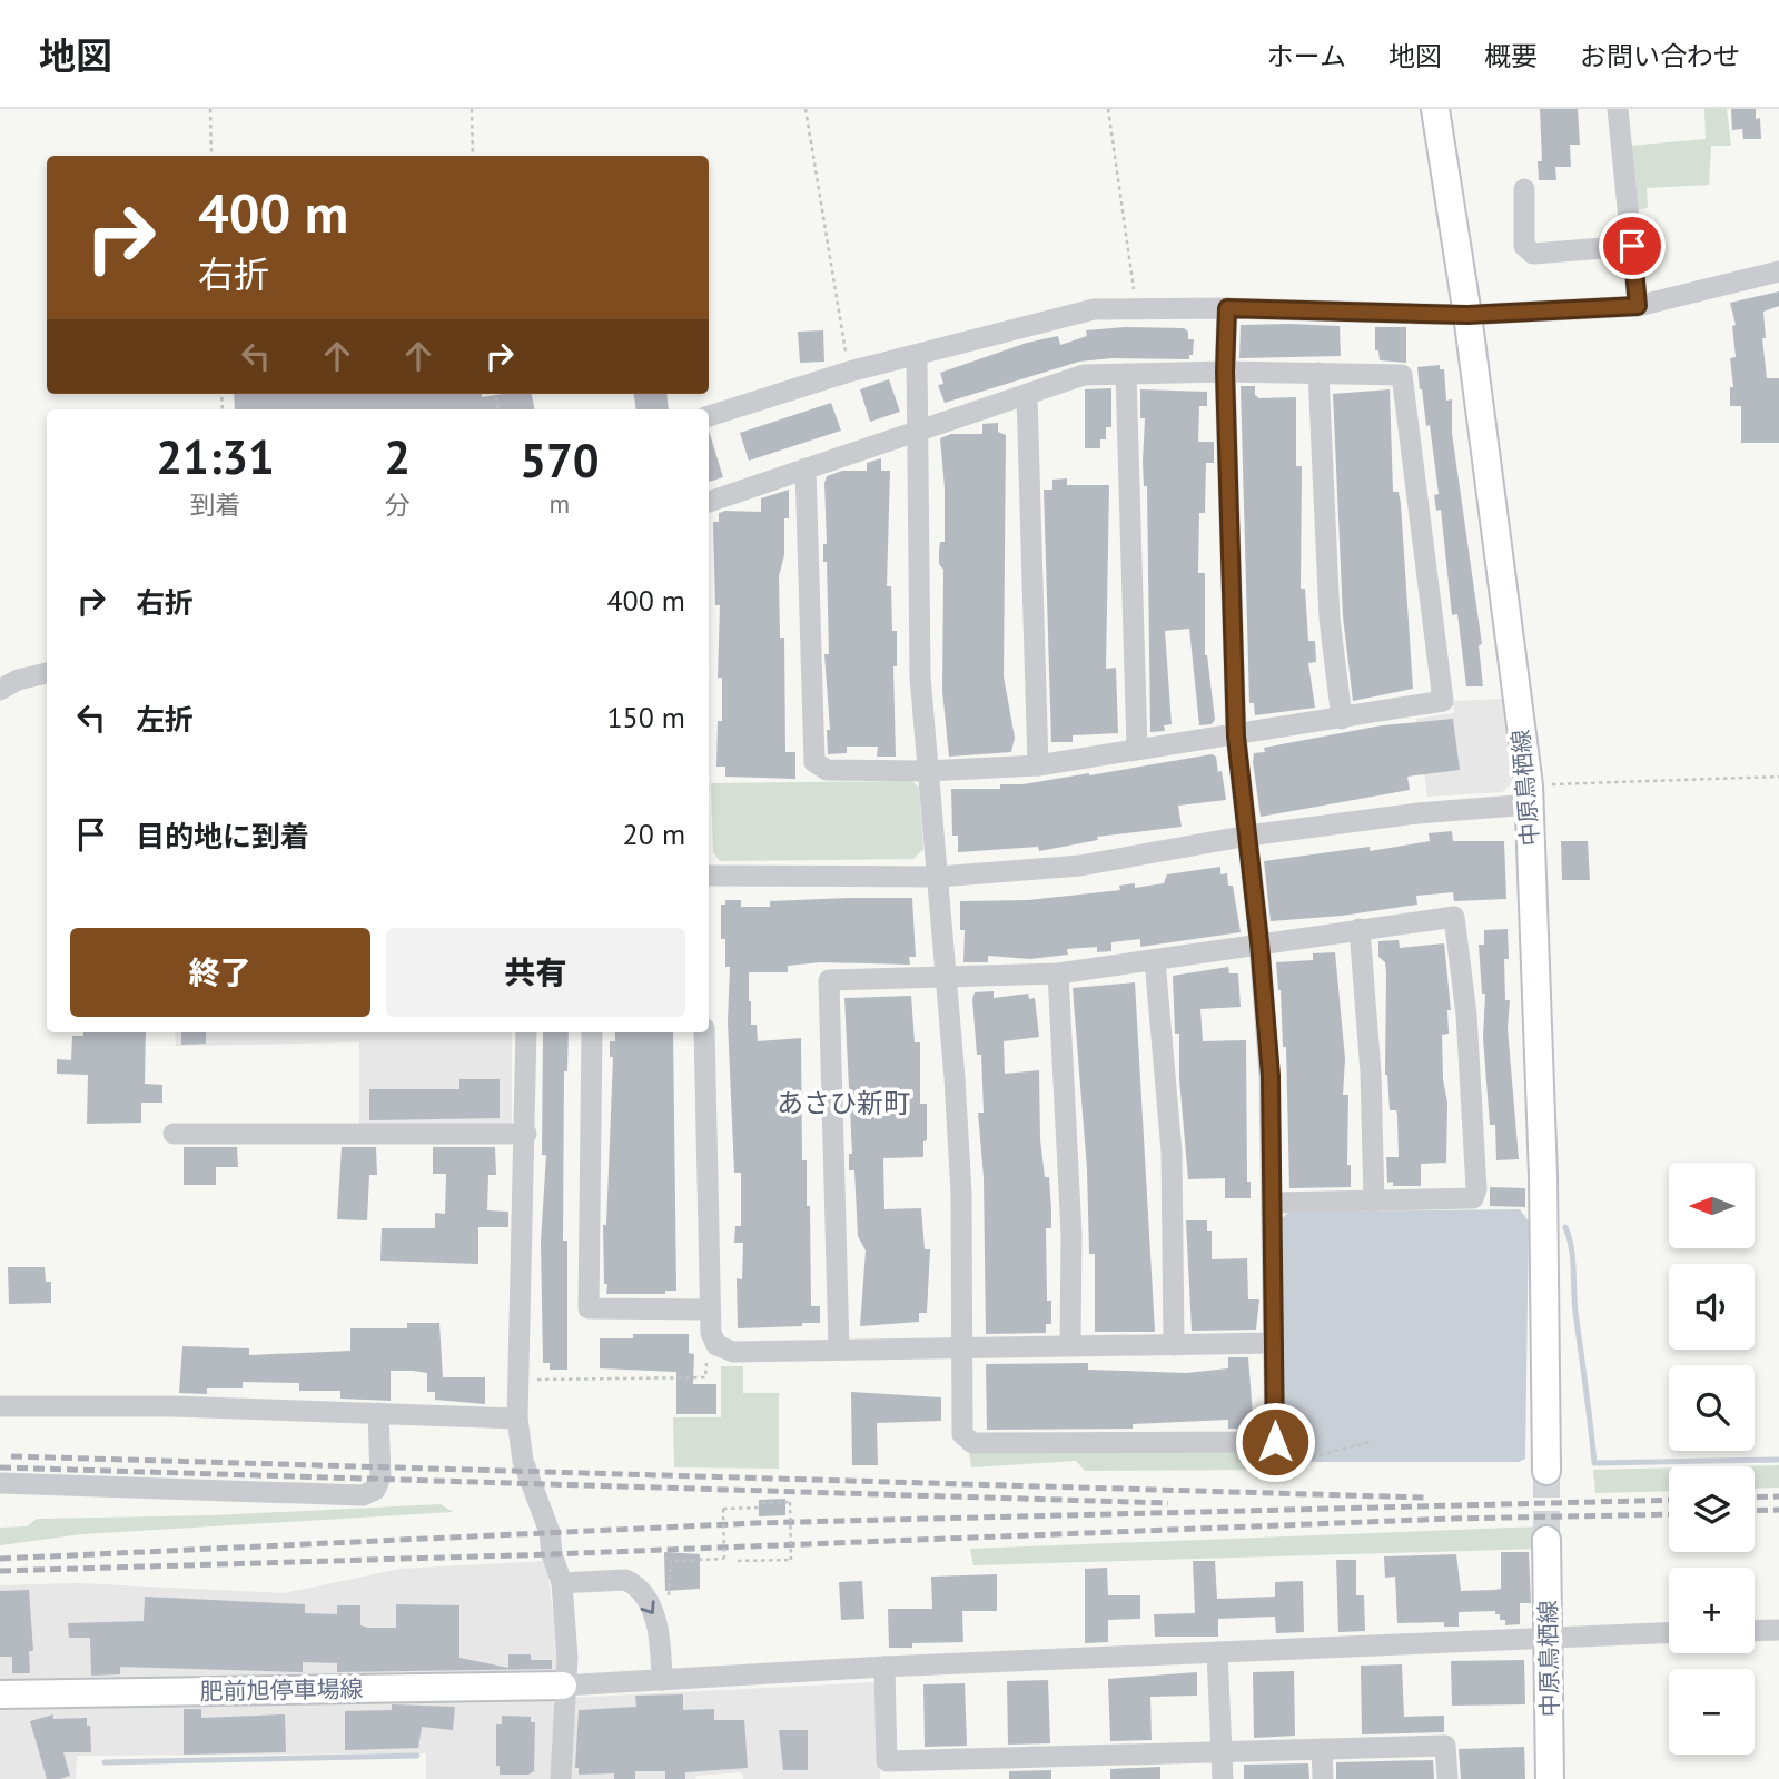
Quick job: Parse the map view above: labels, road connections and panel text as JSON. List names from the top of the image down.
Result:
{
  "streets": {
    "main road": ["中原鳥栖線", "肥前旭停車場線"]
  },
  "districts": ["あさひ新町"],
  "north": "left",
  "page": {
    "header": "地図",
    "nav": [
      "ホーム",
      "地図",
      "概要",
      "お問い合わせ"
    ],
    "turn": ["400 m", "右折"],
    "eta": [
      "21:31",
      "到着",
      "2",
      "分",
      "570",
      "m"
    ],
    "list": [
      {
        "name": "右折",
        "value": "400 m"
      },
      {
        "name": "左折",
        "value": "150 m"
      },
      {
        "name": "目的地に到着",
        "value": "20 m"
      }
    ],
    "buttons": ["終了", "共有"],
    "map_buttons": ["+", "−"]
  }
}
